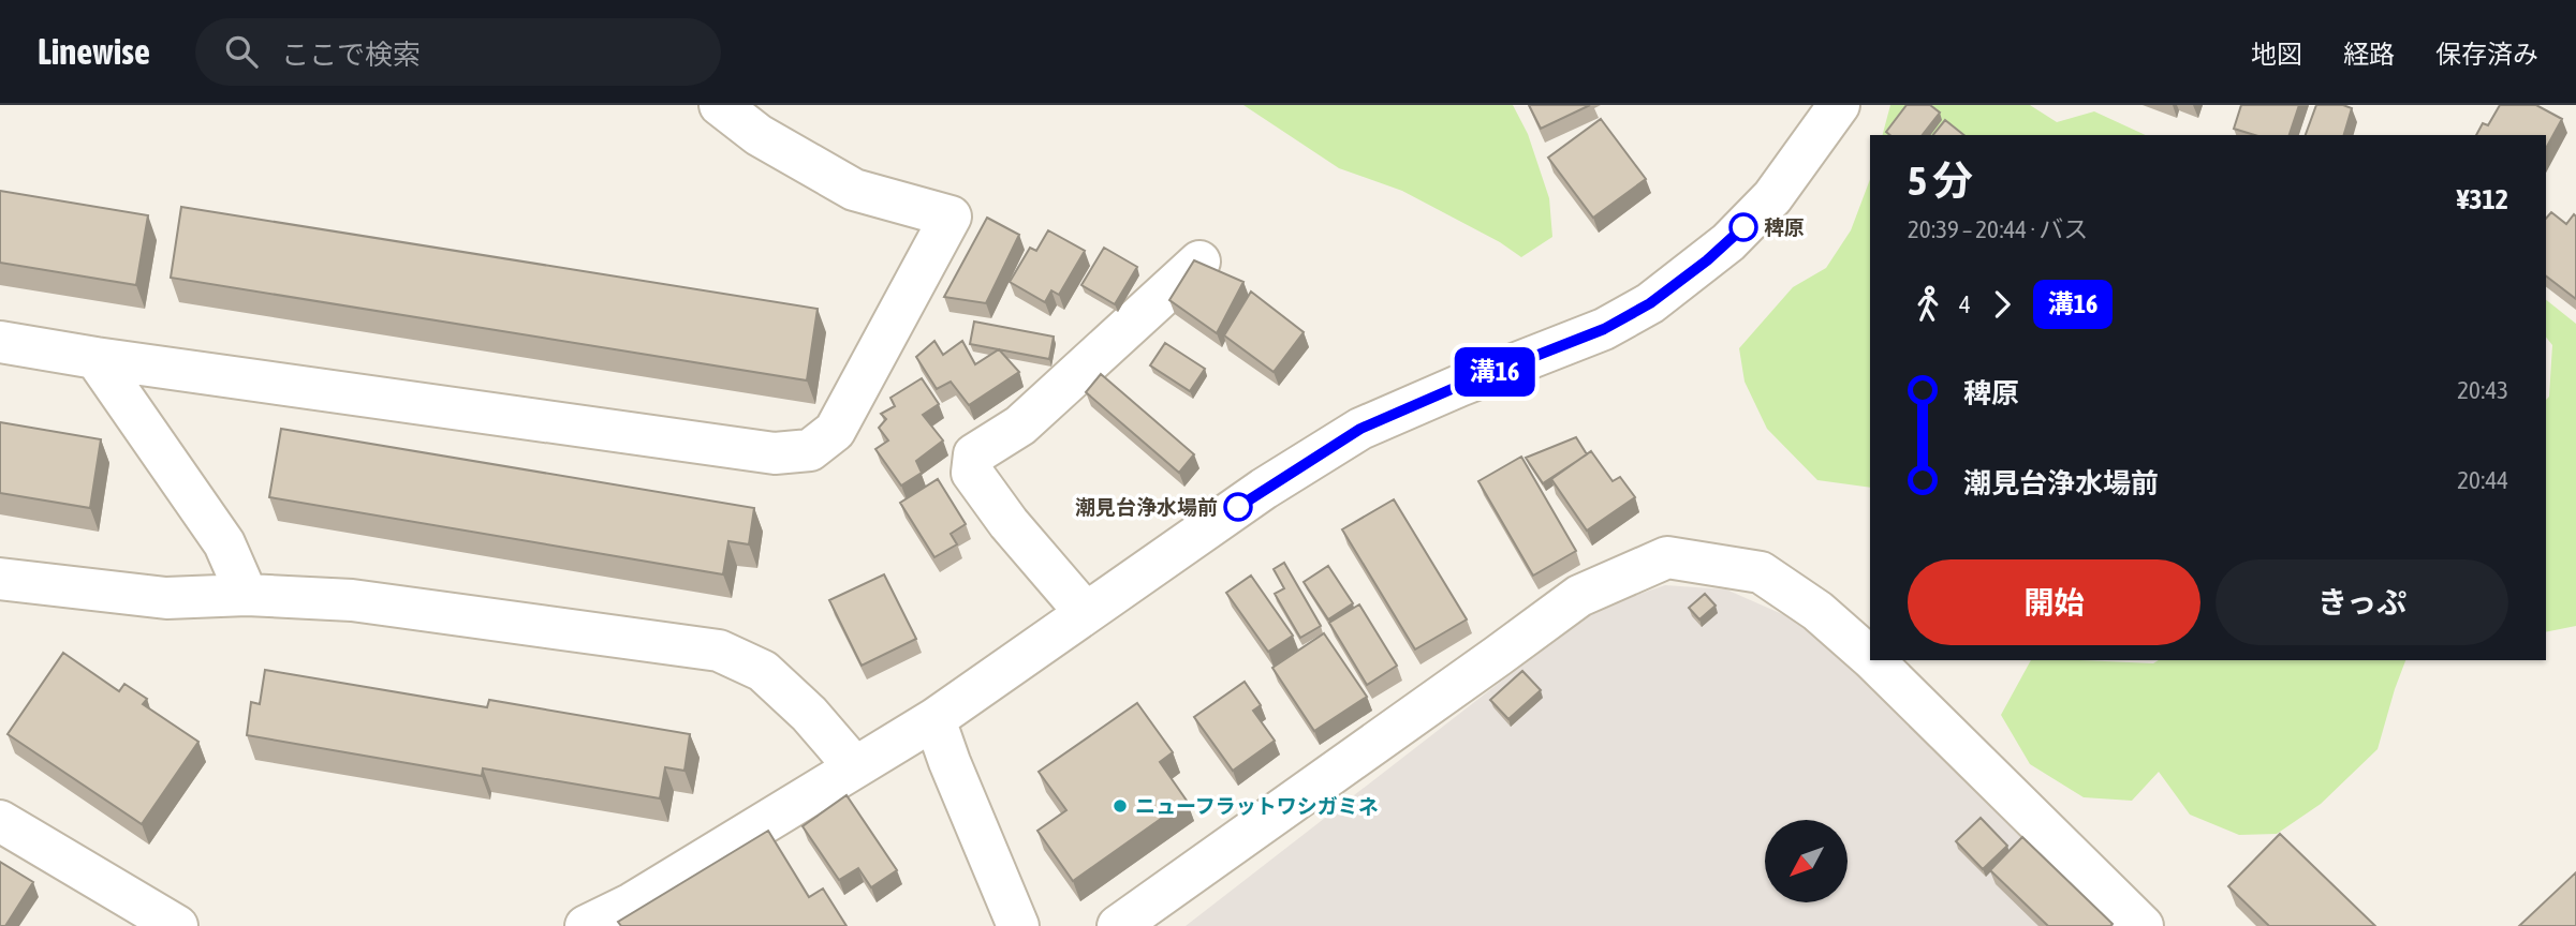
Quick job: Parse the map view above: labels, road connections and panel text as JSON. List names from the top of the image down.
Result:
{
  "places": ["稗原", "潮見台浄水場前", "ニューフラットワシガミネ"],
  "lines": ["bus line 溝16"],
  "north": "bottom left",
  "page": {
    "header": "Linewise",
    "search": "ここで検索",
    "nav": ["地図", "経路", "保存済み"],
    "on_map": "溝16",
    "heading": ["5 分", "20:39 – 20:44 · バス", "¥312"],
    "legs": ["4", "溝16"],
    "list": [
      {
        "name": "稗原",
        "value": "20:43"
      },
      {
        "name": "潮見台浄水場前",
        "value": "20:44"
      }
    ],
    "buttons": ["開始", "きっぷ"]
  }
}
